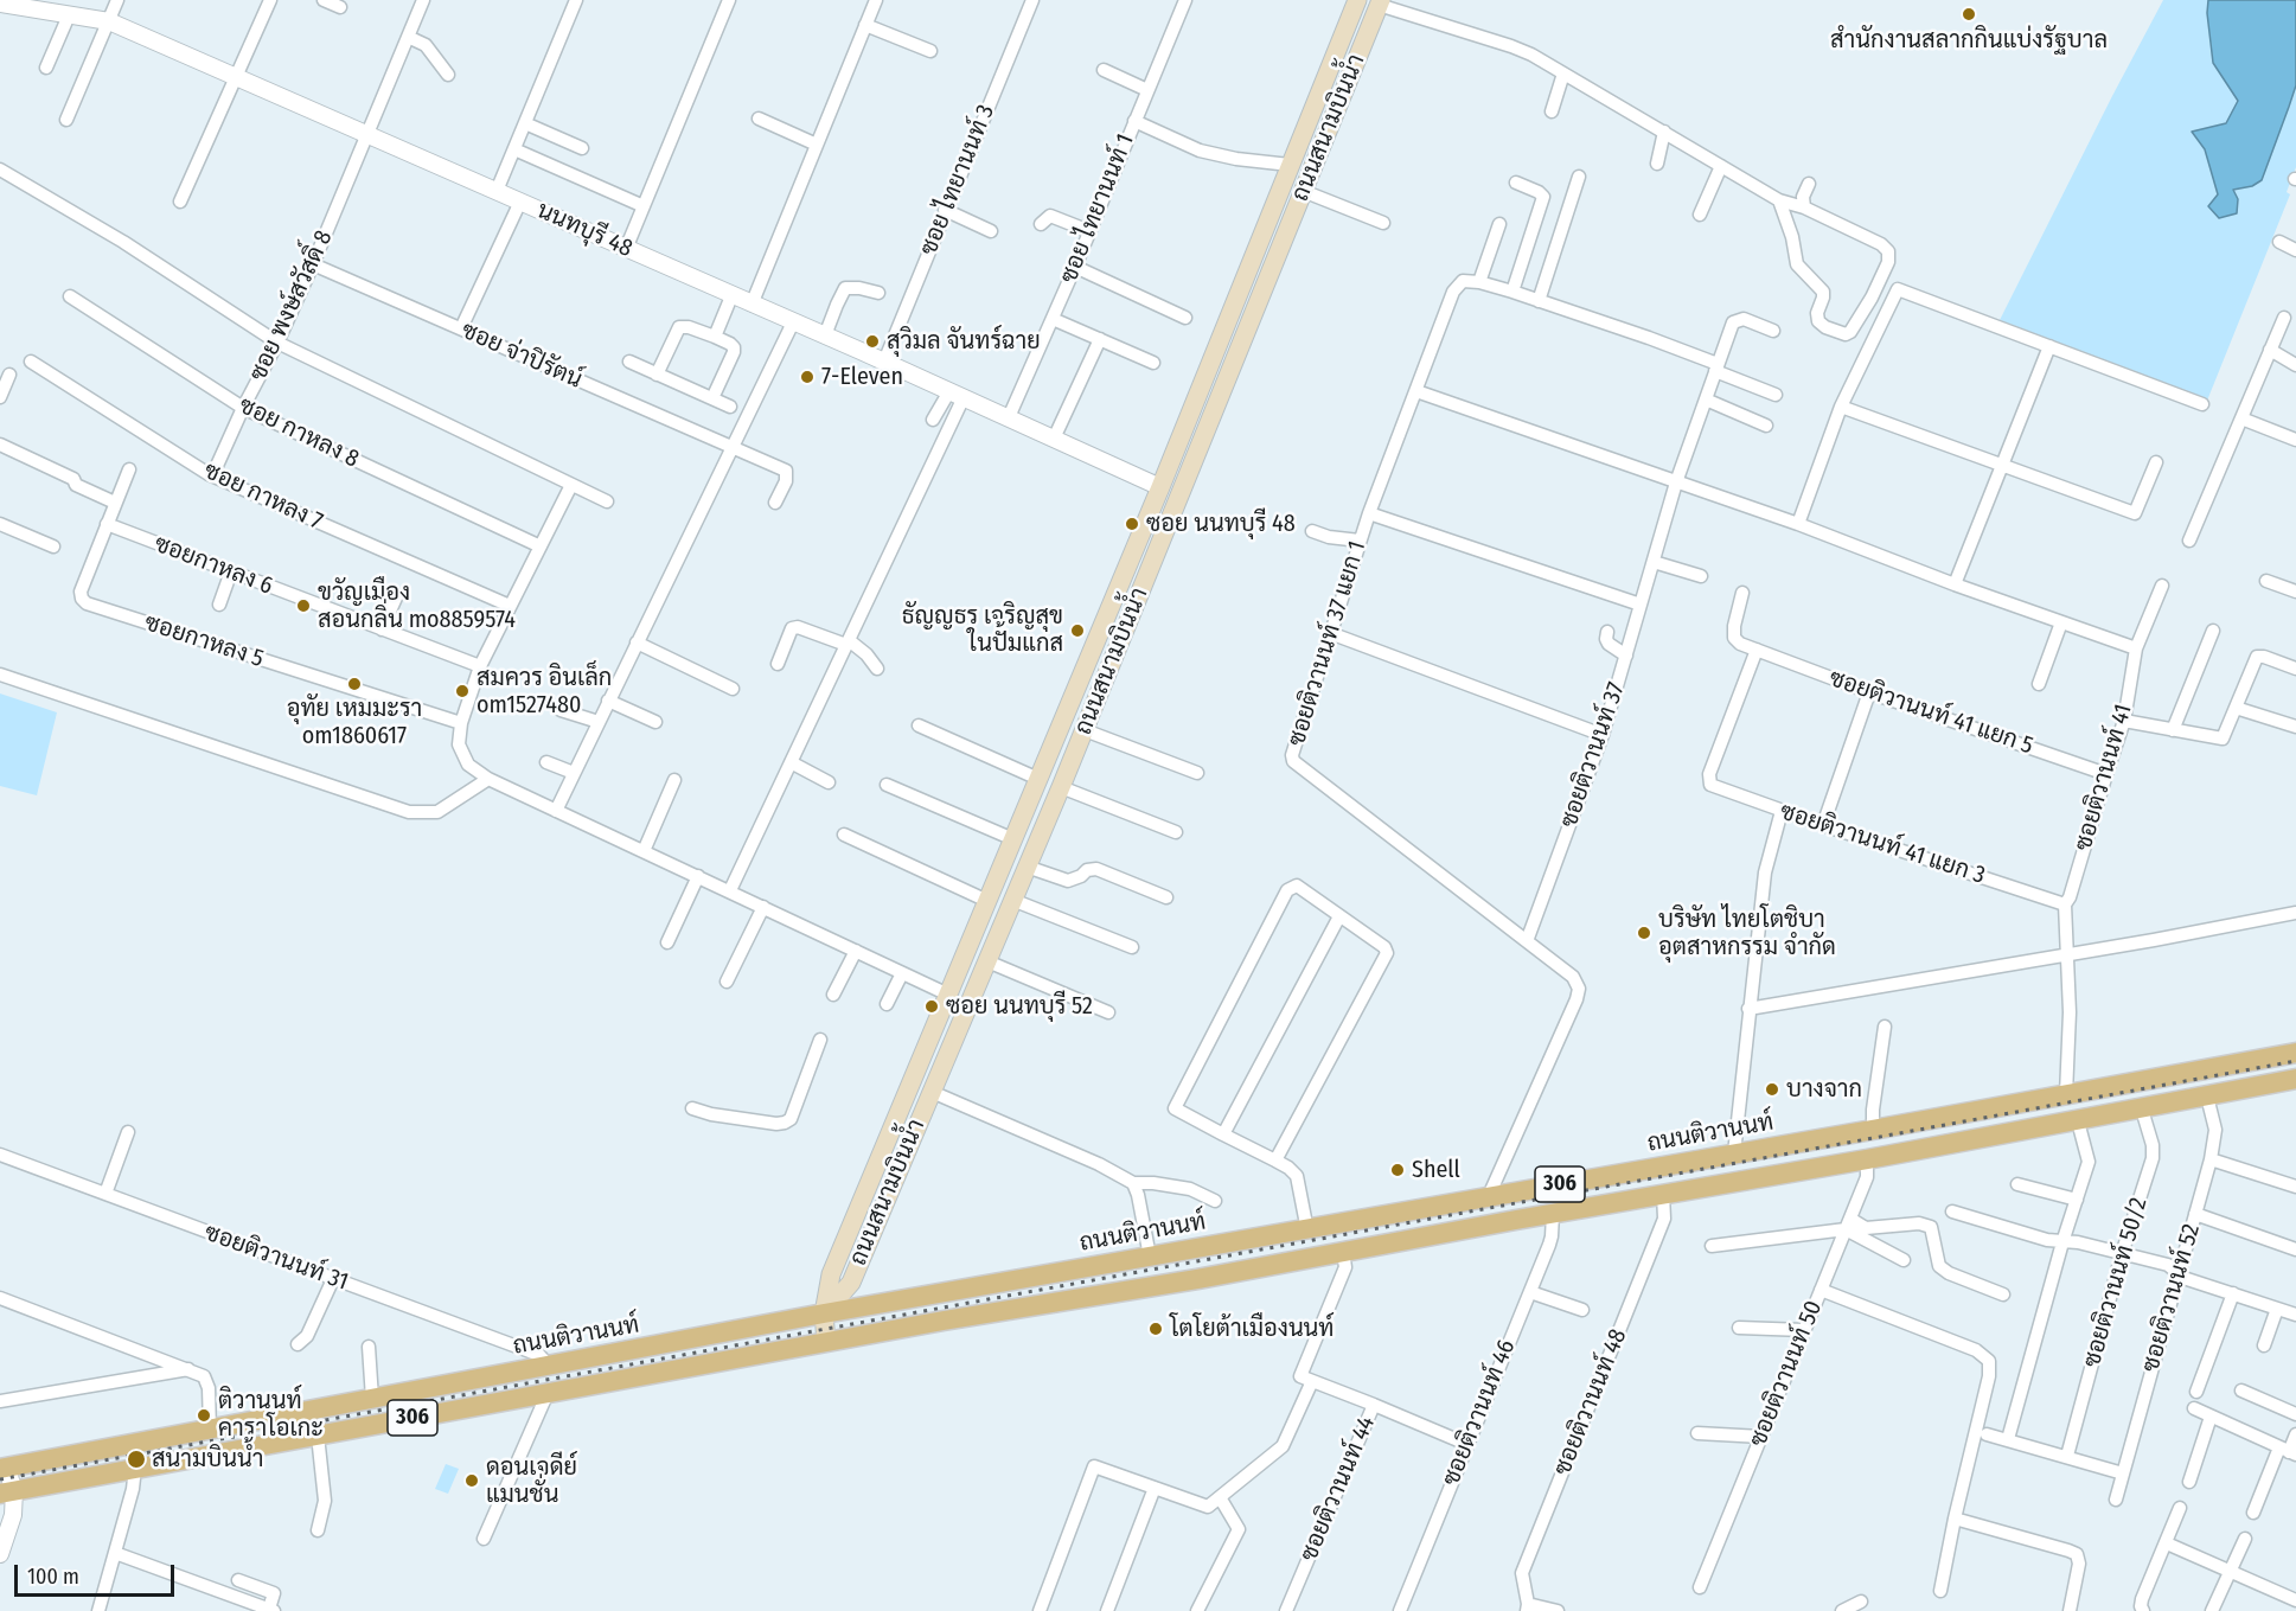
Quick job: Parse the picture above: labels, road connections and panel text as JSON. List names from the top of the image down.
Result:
{
  "streets": {
    "main road": ["ถนนสนามบินน้ำ", "ถนนติวานนท์", "306"],
    "street": [
      "ซอย ไทยานนท์ 3",
      "ซอย ไทยานนท์ 1",
      "นนทบุรี 48",
      "ซอย พงษ์สวัสดิ์ 8",
      "ซอย จ่าปิรัตน์",
      "ซอย กาหลง 8",
      "ซอย กาหลง 7",
      "ซอยกาหลง 6",
      "ซอยกาหลง 5",
      "ซอยติวานนท์ 37 แยก 1",
      "ซอยติวานนท์ 41 แยก 5",
      "ซอยติวานนท์ 37",
      "ซอยติวานนท์ 41",
      "ซอยติวานนท์ 41 แยก 3",
      "ซอยติวานนท์ 31",
      "ซอยติวานนท์ 50/2",
      "ซอยติวานนท์ 52",
      "ซอยติวานนท์ 50",
      "ซอยติวานนท์ 48",
      "ซอยติวานนท์ 46",
      "ซอยติวานนท์ 44"
    ]
  },
  "crossings": [
    ["ถนนสนามบินน้ำ", "นนทบุรี 48"],
    ["ถนนสนามบินน้ำ", "ถนนติวานนท์"],
    ["ถนนสนามบินน้ำ", "306"],
    ["ซอย ไทยานนท์ 3", "นนทบุรี 48"],
    ["ซอย ไทยานนท์ 1", "นนทบุรี 48"],
    ["นนทบุรี 48", "ซอย พงษ์สวัสดิ์ 8"],
    ["ซอย พงษ์สวัสดิ์ 8", "ซอย จ่าปิรัตน์"],
    ["ซอย พงษ์สวัสดิ์ 8", "ซอย กาหลง 8"],
    ["ซอย พงษ์สวัสดิ์ 8", "ซอย กาหลง 7"],
    ["ซอยกาหลง 6", "ซอยกาหลง 5"],
    ["ซอยติวานนท์ 37 แยก 1", "ซอยติวานนท์ 37"],
    ["ซอยติวานนท์ 41 แยก 5", "ซอยติวานนท์ 41"],
    ["ซอยติวานนท์ 41 แยก 5", "ซอยติวานนท์ 41 แยก 3"],
    ["ซอยติวานนท์ 41", "ซอยติวานนท์ 41 แยก 3"],
    ["ซอยติวานนท์ 41", "ถนนติวานนท์"],
    ["ถนนติวานนท์", "ซอยติวานนท์ 31"],
    ["306", "ซอยติวานนท์ 50/2"],
    ["306", "ซอยติวานนท์ 52"],
    ["306", "ซอยติวานนท์ 50"],
    ["306", "ซอยติวานนท์ 48"],
    ["306", "ซอยติวานนท์ 46"]
  ],
  "places": [
    "สำนักงานสลากกินแบ่งรัฐบาล",
    "สุวิมล จันทร์ฉาย",
    "7-Eleven",
    "ซอย นนทบุรี 48",
    "ขวัญเมือง สอนกลิ่น mo8859574",
    "ธัญญธร เจริญสุข ในปั้มแกส",
    "อุทัย เหมมะรา om1860617",
    "สมควร อินเล็ก om1527480",
    "บริษัท ไทยโตชิบา อุตสาหกรรม จำกัด",
    "ซอย นนทบุรี 52",
    "บางจาก",
    "Shell",
    "โตโยต้าเมืองนนท์",
    "ติวานนท์ คาราโอเกะ",
    "สนามบินน้ำ",
    "ดอนเจดีย์ แมนชั่น"
  ],
  "scale_bar": "100 m"
}
